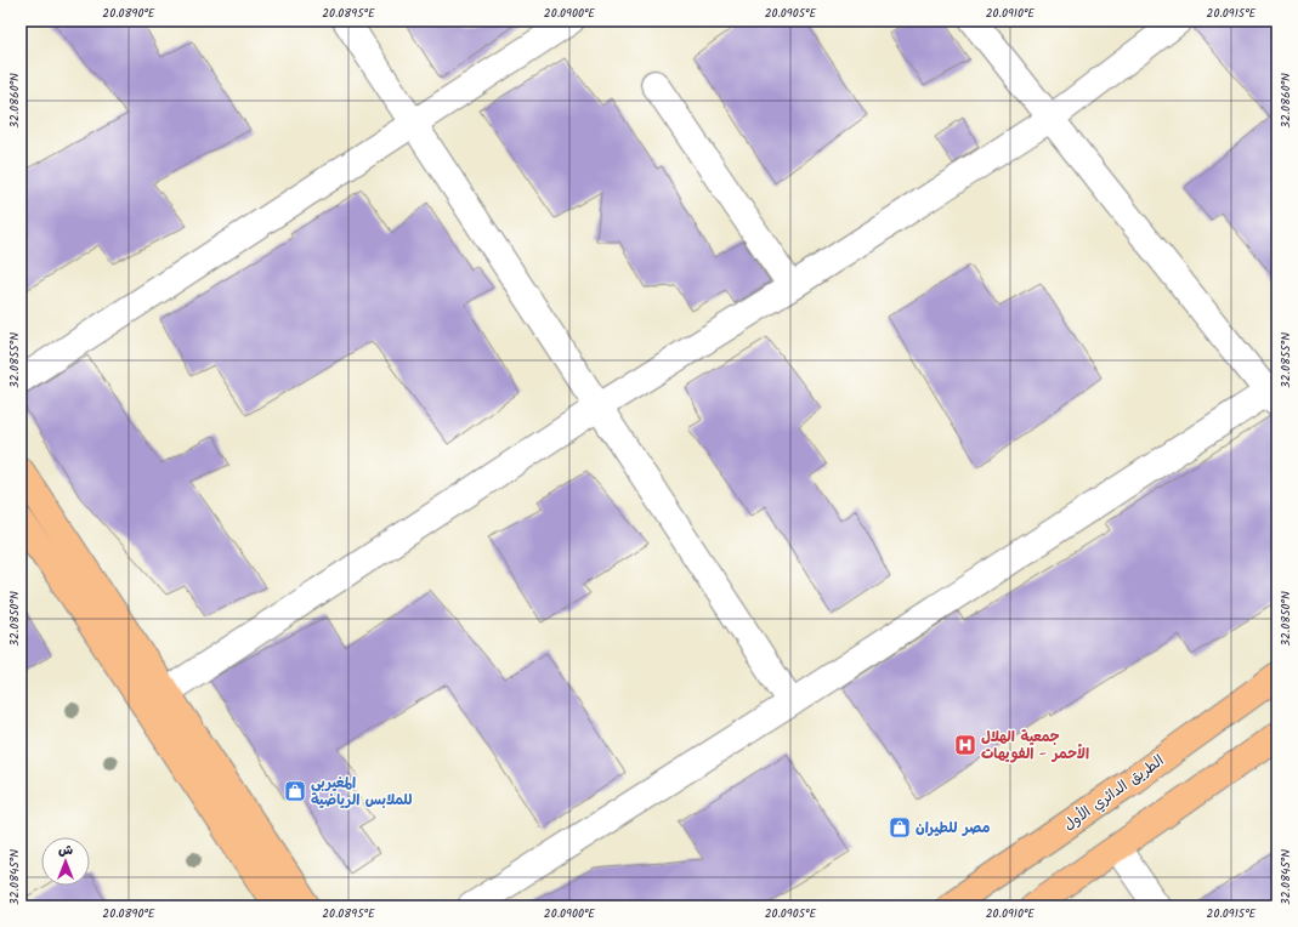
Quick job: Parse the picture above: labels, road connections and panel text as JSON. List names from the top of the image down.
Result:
{
  "streets": {
    "main road": ["الطريق الدائري الأول"]
  },
  "places": {
    "hospital": ["جمعية الهلال الأحمر - الفويهات"],
    "shop": ["المغيربي للملابس الرياضية", "مصر للطيران"]
  },
  "north": "top",
  "coordinates": [
    "20.0890°E",
    "20.0895°E",
    "20.0900°E",
    "20.0905°E",
    "20.0910°E",
    "20.0915°E",
    "32.0860°N",
    "32.0855°N",
    "32.0850°N",
    "32.0845°N"
  ]
}
